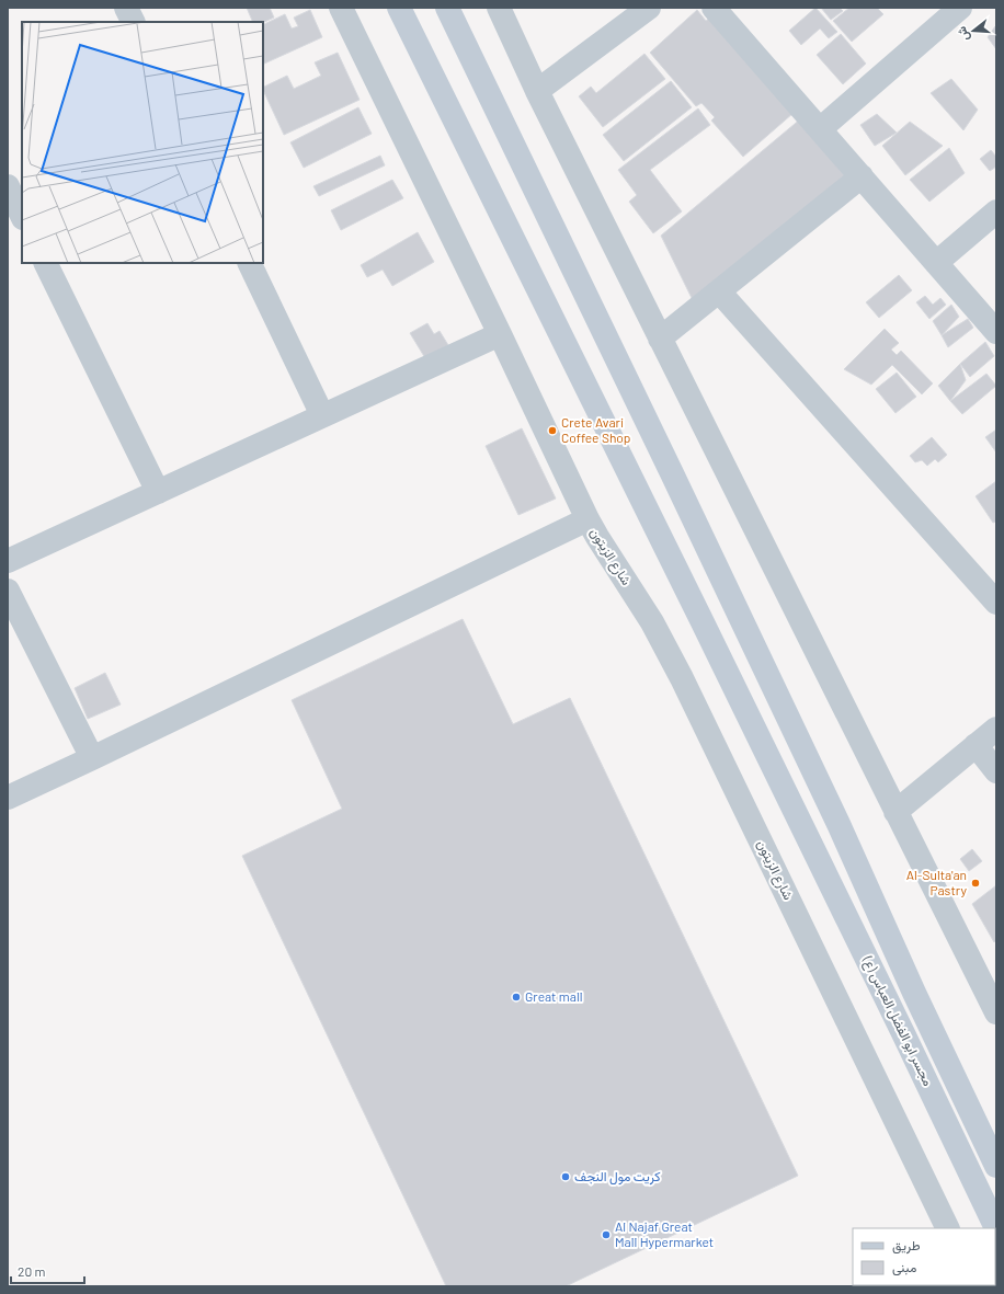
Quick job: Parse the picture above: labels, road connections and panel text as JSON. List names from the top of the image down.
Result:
{
  "streets": {
    "main road": ["مجسر ابو الفضل العباس (ع)"],
    "street": ["شارع الزيتون"]
  },
  "places": [
    "Crete Avari Coffee Shop",
    "Al-Sulta'an Pastry",
    "Great mall",
    "كريت مول النجف",
    "Al Najaf Great Mall Hypermarket"
  ],
  "legend": ["طريق", "مبنى"],
  "scale_bar": "20 m",
  "north": "left"
}
